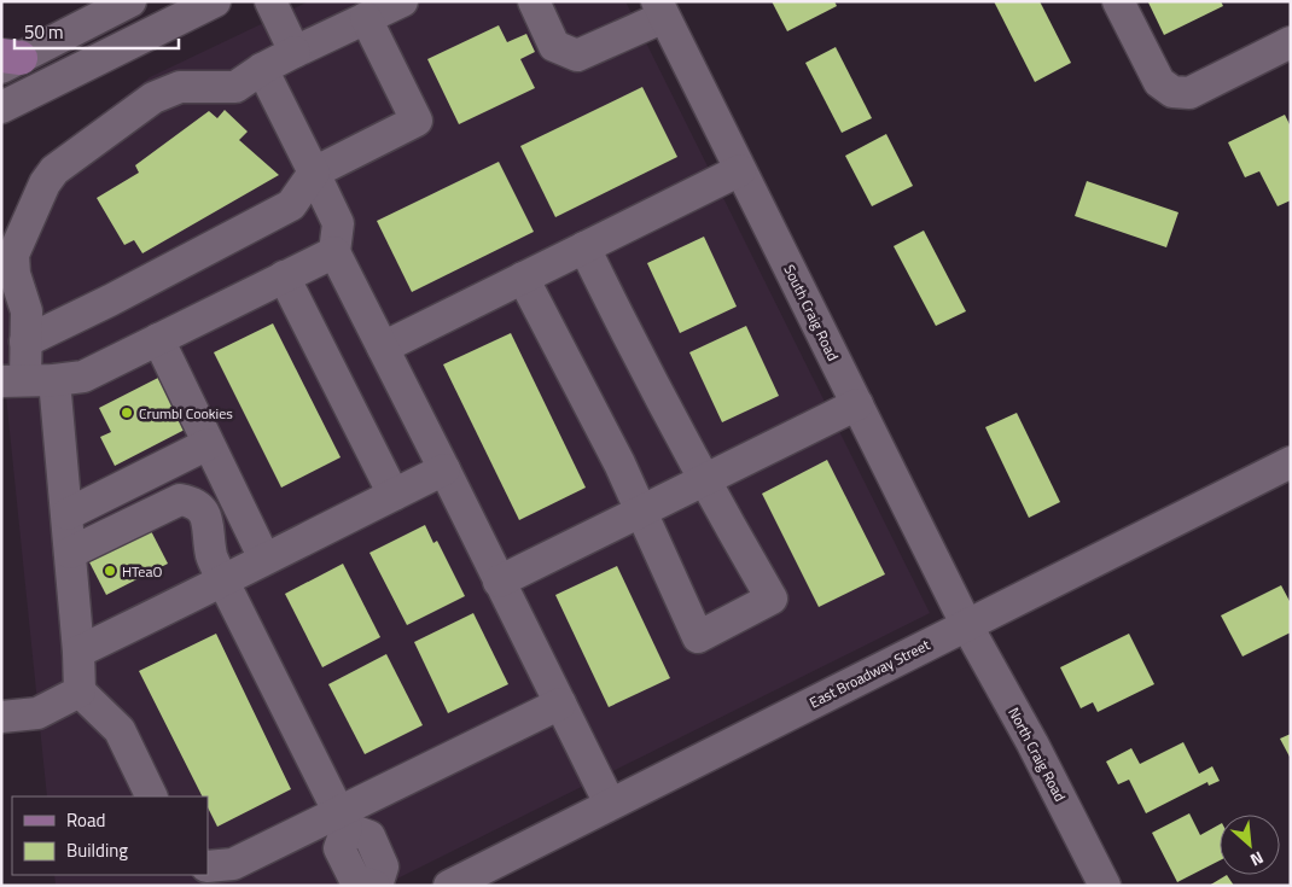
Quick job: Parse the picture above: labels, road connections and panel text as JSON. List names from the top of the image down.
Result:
{
  "streets": {
    "street": ["South Craig Road", "East Broadway Street", "North Craig Road"]
  },
  "crossings": [
    ["South Craig Road", "East Broadway Street"],
    ["South Craig Road", "North Craig Road"],
    ["East Broadway Street", "North Craig Road"]
  ],
  "places": ["Crumbl Cookies", "HTeaO"],
  "legend": ["Road", "Building"],
  "scale_bar": "50 m",
  "north": "bottom right"
}
